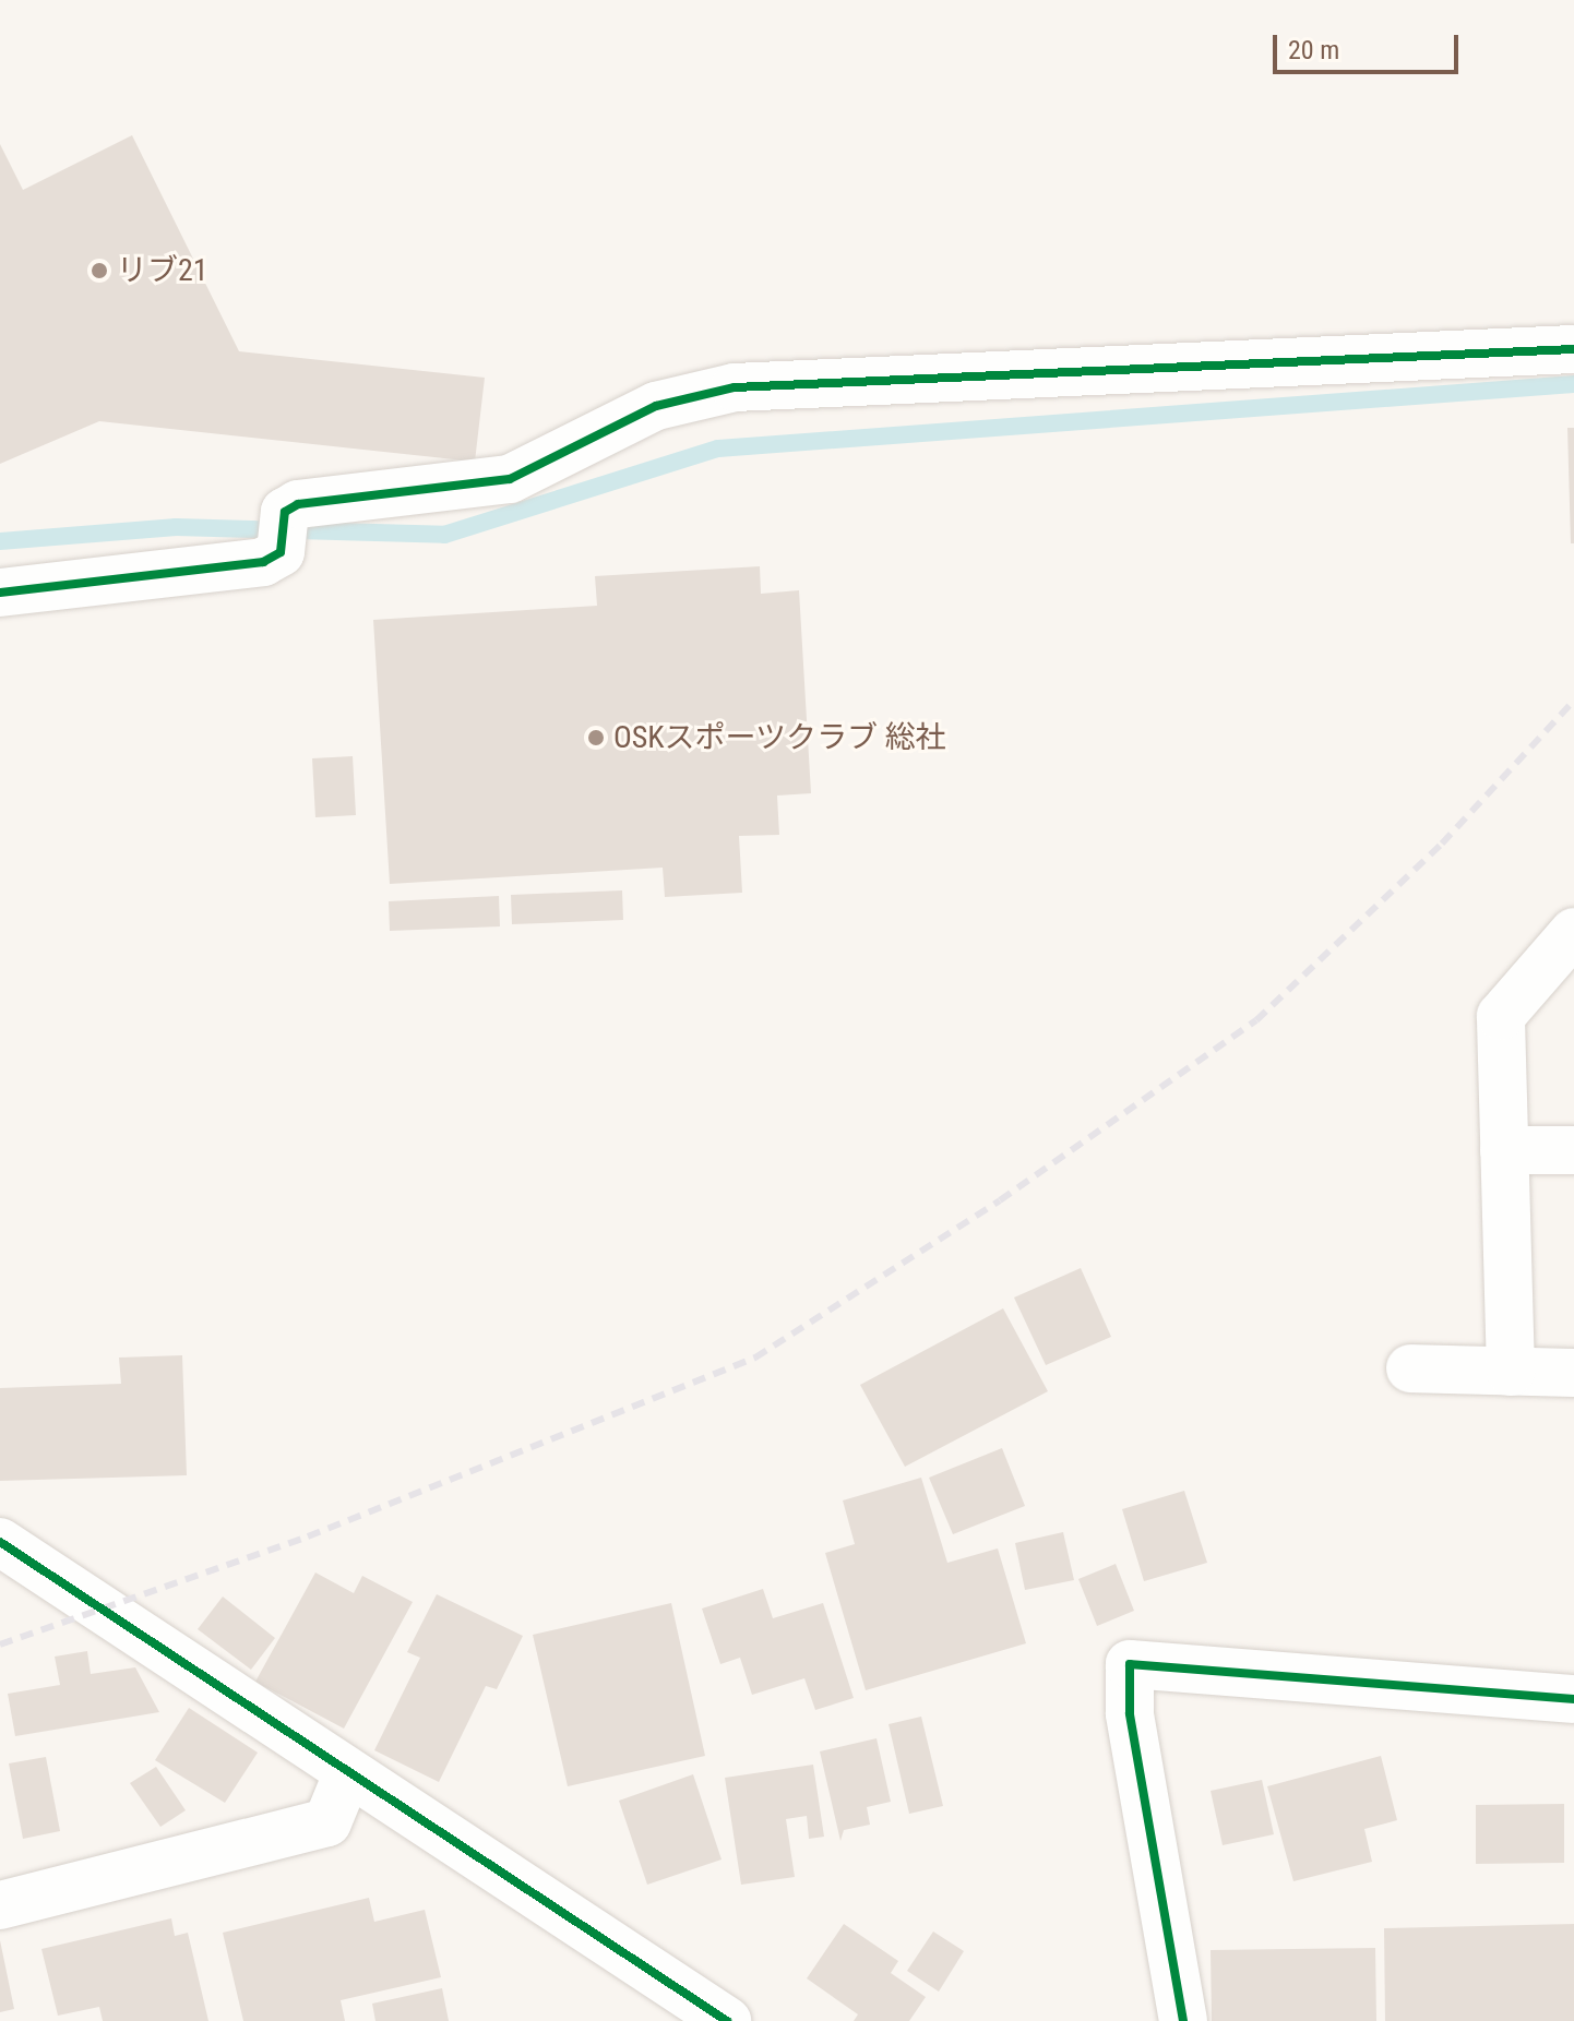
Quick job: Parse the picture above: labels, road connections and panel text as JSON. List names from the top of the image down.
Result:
{
  "places": ["リブ21", "OSKスポーツクラブ 総社"],
  "scale_bar": "20 m"
}
